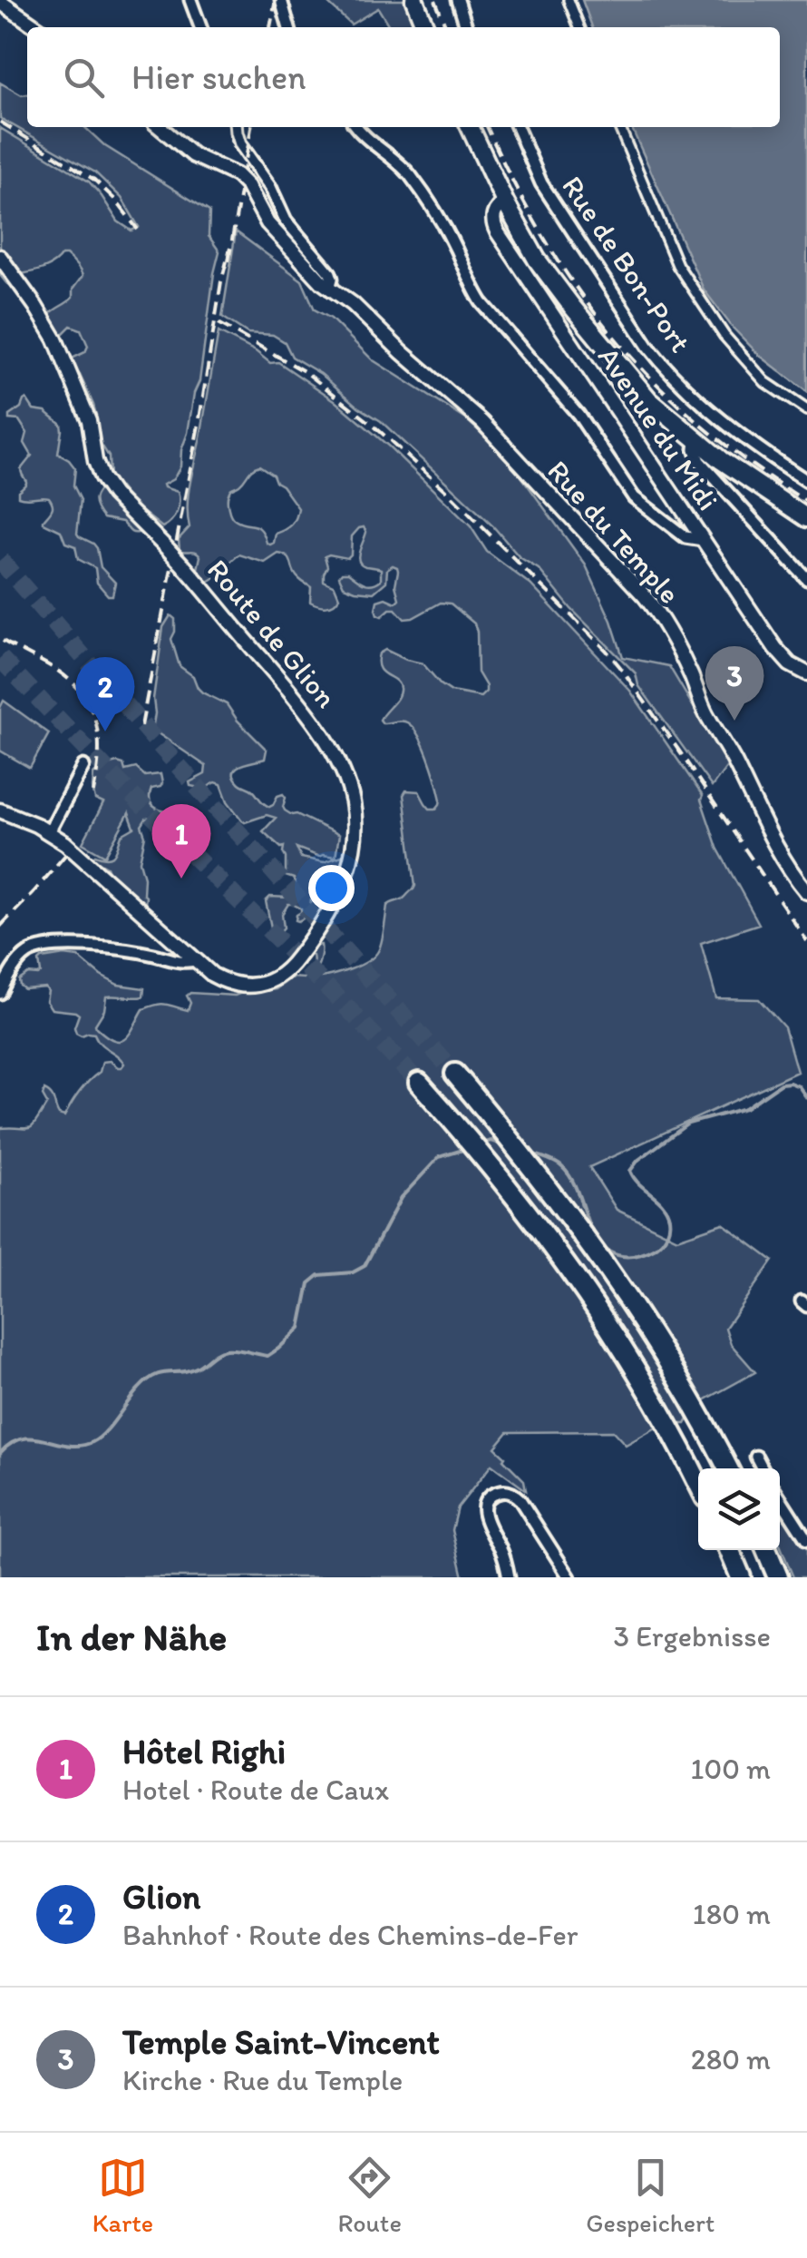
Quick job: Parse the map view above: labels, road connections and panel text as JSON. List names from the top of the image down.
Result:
{
  "streets": {
    "street": [
      "Rue de Bon-Port",
      "Avenue du Midi",
      "Rue du Temple",
      "Route de Glion"
    ]
  },
  "page": {
    "search": "Hier suchen",
    "pins": ["3", "2", "1"],
    "heading": ["In der Nähe", "3 Ergebnisse"],
    "list": [
      {
        "mark": "1",
        "name": "Hôtel Righi",
        "note": "Hotel · Route de Caux",
        "value": "100 m"
      },
      {
        "mark": "2",
        "name": "Glion",
        "note": "Bahnhof · Route des Chemins-de-Fer",
        "value": "180 m"
      },
      {
        "mark": "3",
        "name": "Temple Saint-Vincent",
        "note": "Kirche · Rue du Temple",
        "value": "280 m"
      }
    ],
    "nav": ["Karte", "Route", "Gespeichert"]
  }
}
